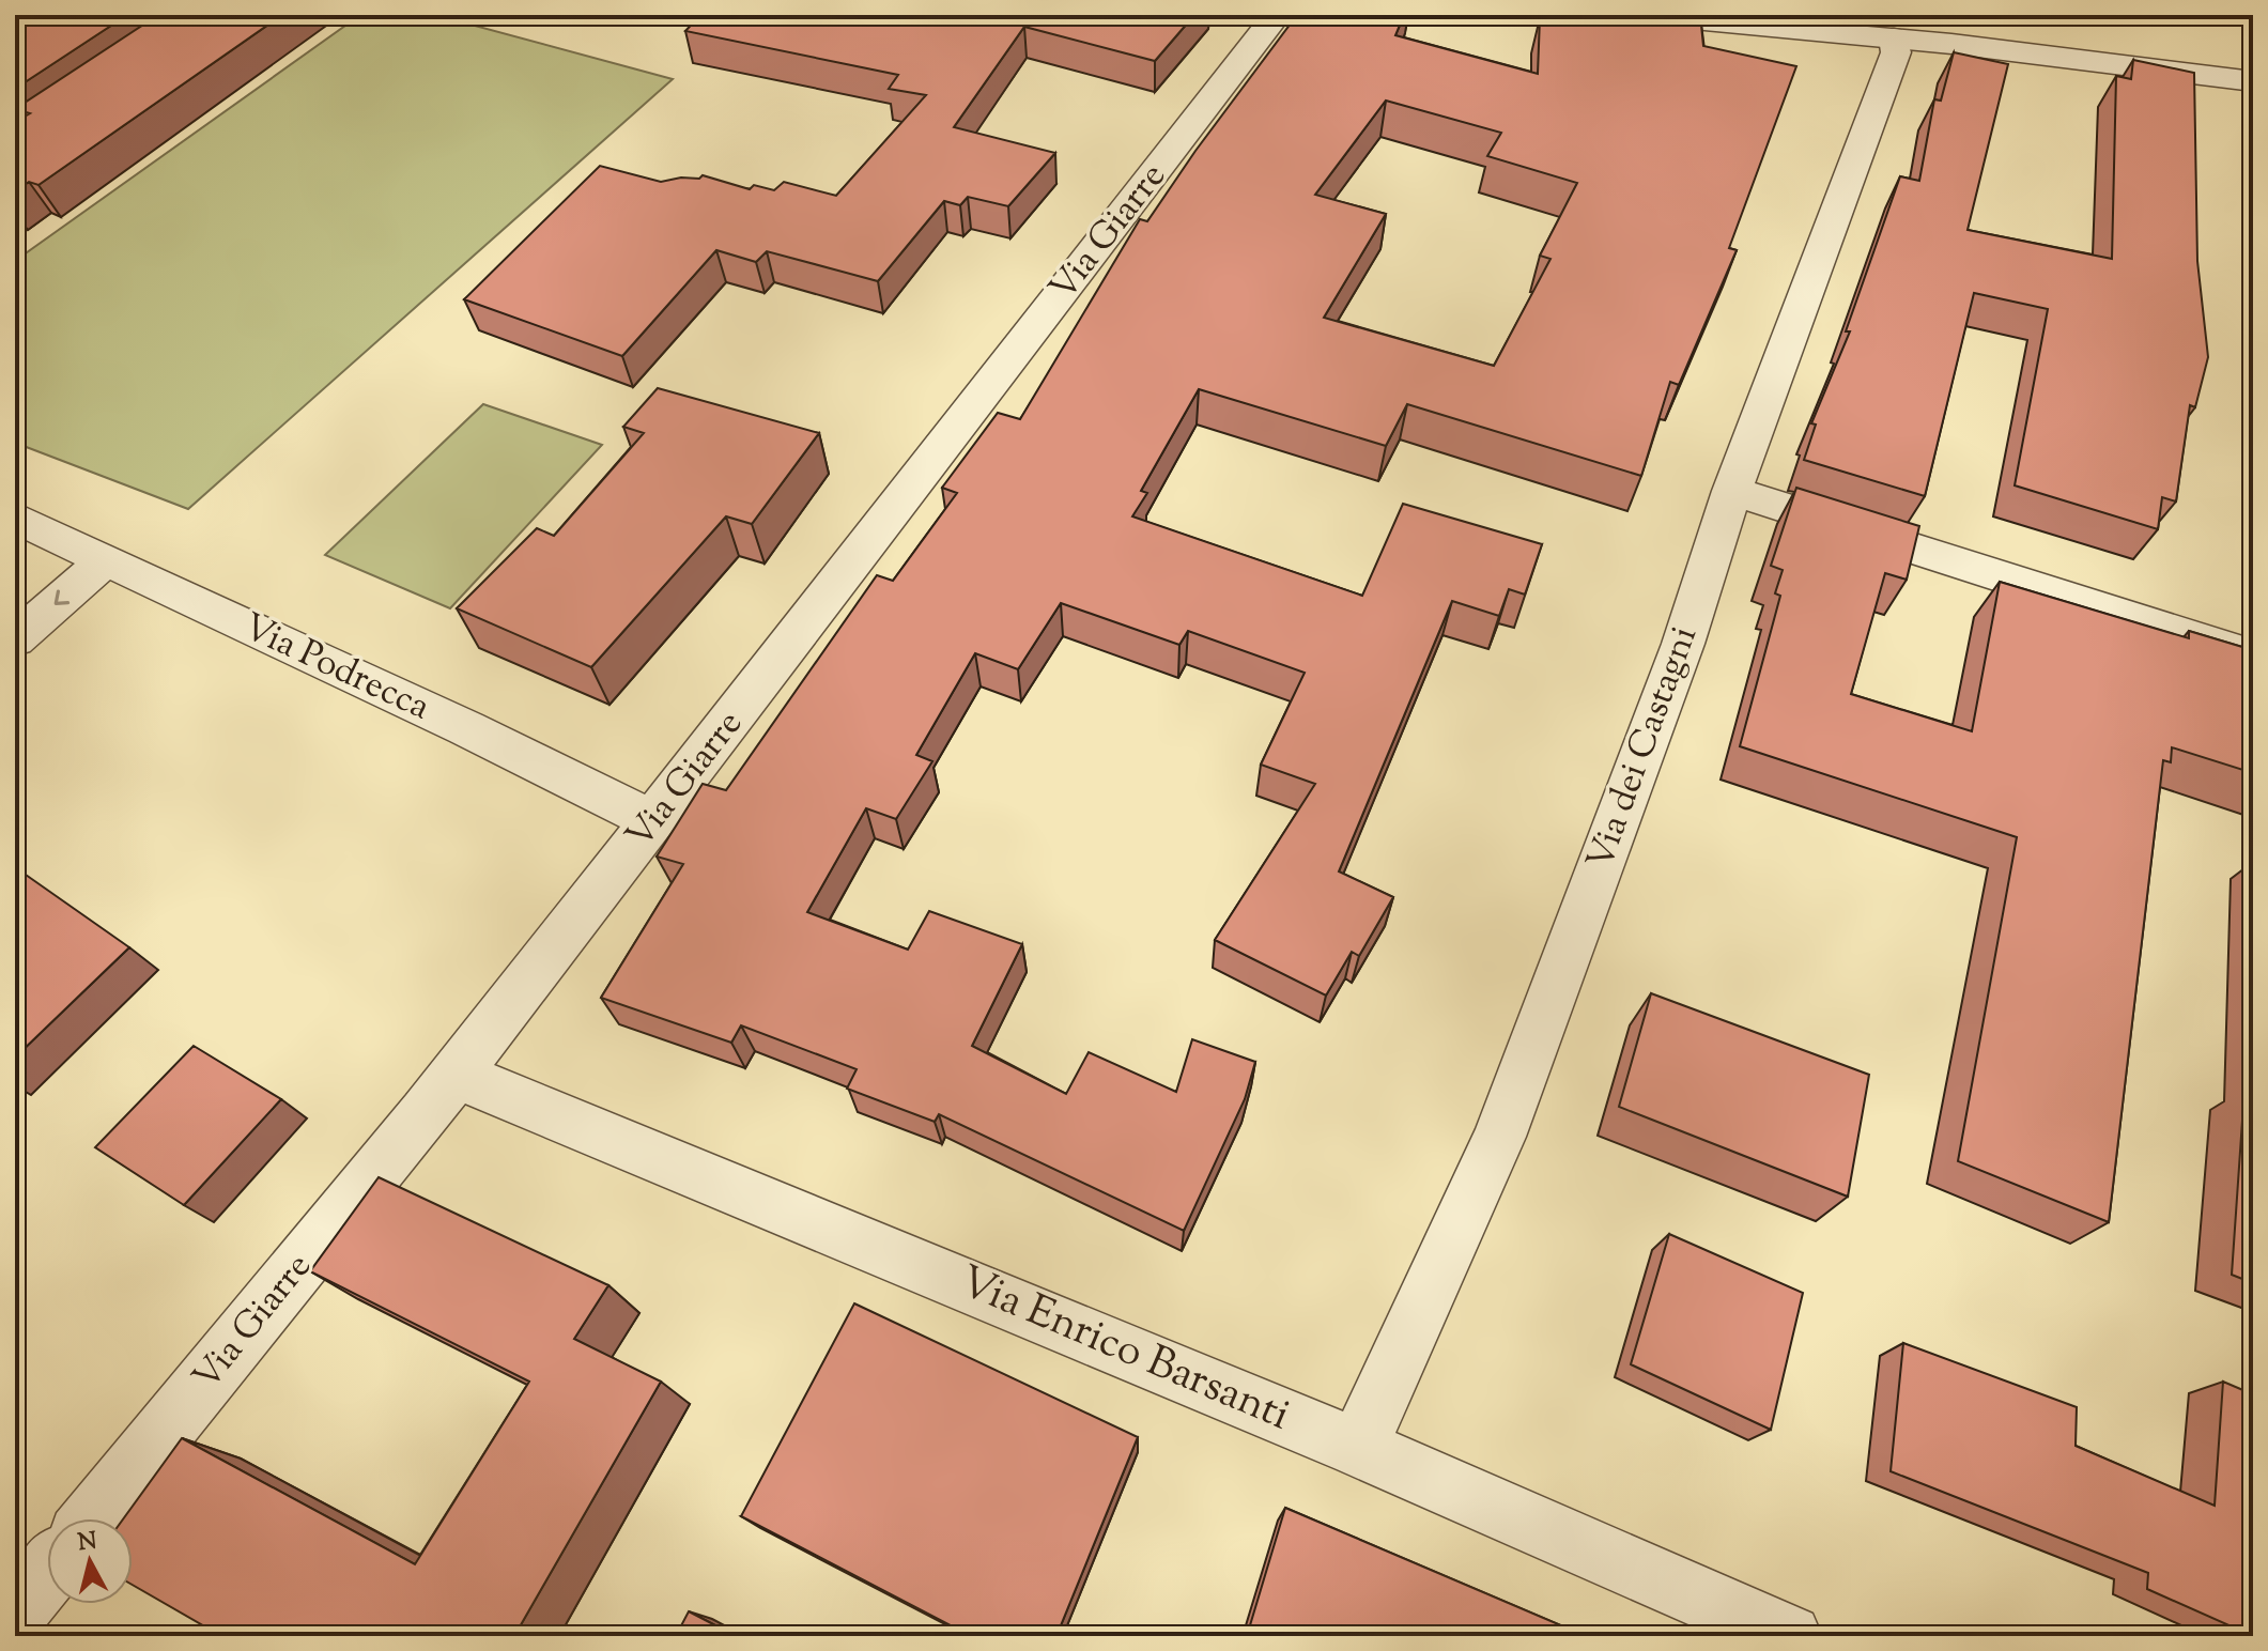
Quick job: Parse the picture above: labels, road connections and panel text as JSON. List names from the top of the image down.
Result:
{
  "streets": {
    "street": [
      "Via Giarre",
      "Via Podrecca",
      "Via dei Castagni",
      "Via Enrico Barsanti"
    ]
  },
  "crossings": [
    ["Via Giarre", "Via Podrecca"],
    ["Via Giarre", "Via Enrico Barsanti"],
    ["Via dei Castagni", "Via Enrico Barsanti"]
  ],
  "north": "top"
}
